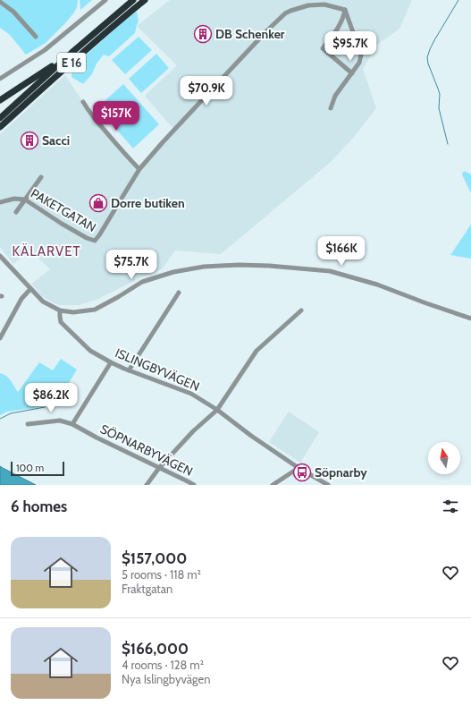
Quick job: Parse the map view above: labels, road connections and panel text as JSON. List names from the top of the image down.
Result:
{
  "streets": {
    "highway": ["E 16"],
    "street": ["PAKETGATAN", "ISLINGBYVÄGEN", "SÖPNARBYVÄGEN"]
  },
  "districts": ["KÄLARVET"],
  "places": {
    "building": ["DB Schenker", "Sacci"],
    "shop": ["Dorre butiken"],
    "bus stop": ["Söpnarby"]
  },
  "scale_bar": "100 m",
  "north": "top",
  "page": {
    "price": [
      "$95.7K",
      "$70.9K",
      "$157K",
      "$166K",
      "$75.7K",
      "$86.2K"
    ],
    "scale": "100 m",
    "heading": "6 homes",
    "list": [
      {
        "name": "$157,000",
        "note": "5 rooms · 118 m² · Fraktgatan"
      },
      {
        "name": "$166,000",
        "note": "4 rooms · 128 m² · Nya Islingbyvägen"
      }
    ]
  }
}
